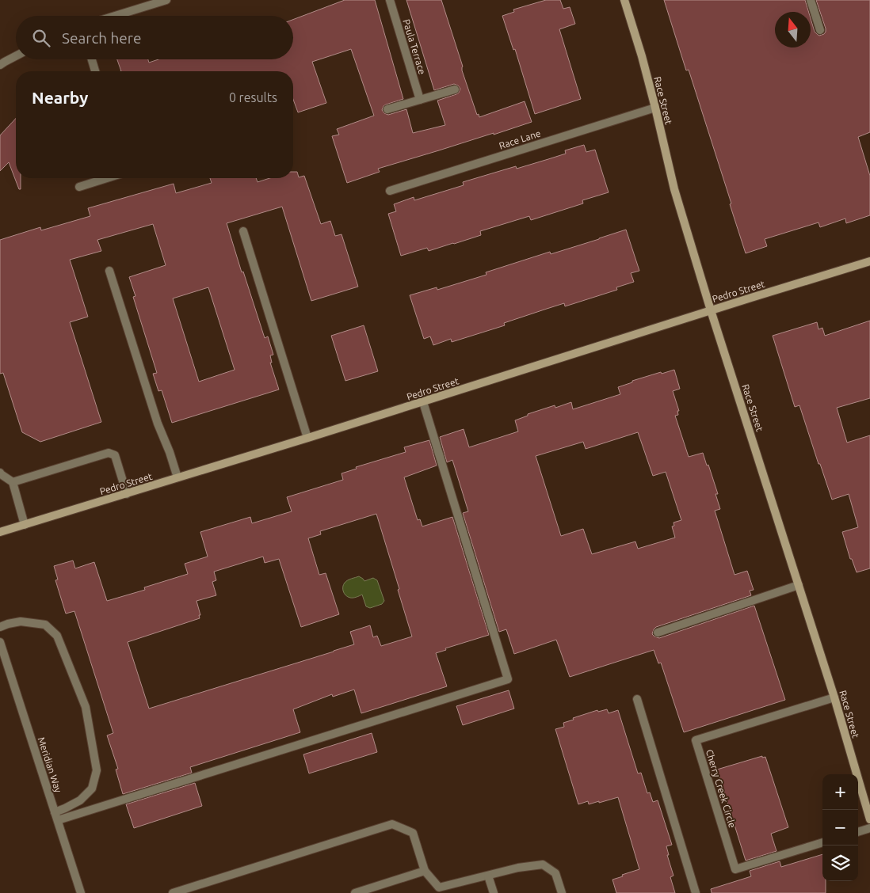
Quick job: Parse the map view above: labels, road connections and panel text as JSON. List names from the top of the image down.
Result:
{
  "streets": {
    "street": [
      "Paula Terrace",
      "Race Street",
      "Race Lane",
      "Pedro Street",
      "Meridian Way",
      "Cherry Creek Circle"
    ]
  },
  "crossings": [
    ["Race Street", "Race Lane"],
    ["Race Street", "Pedro Street"],
    ["Race Street", "Cherry Creek Circle"]
  ],
  "north": "top",
  "page": {
    "search": "Search here",
    "heading": ["Nearby", "0 results"],
    "map_buttons": ["+", "−"]
  }
}
